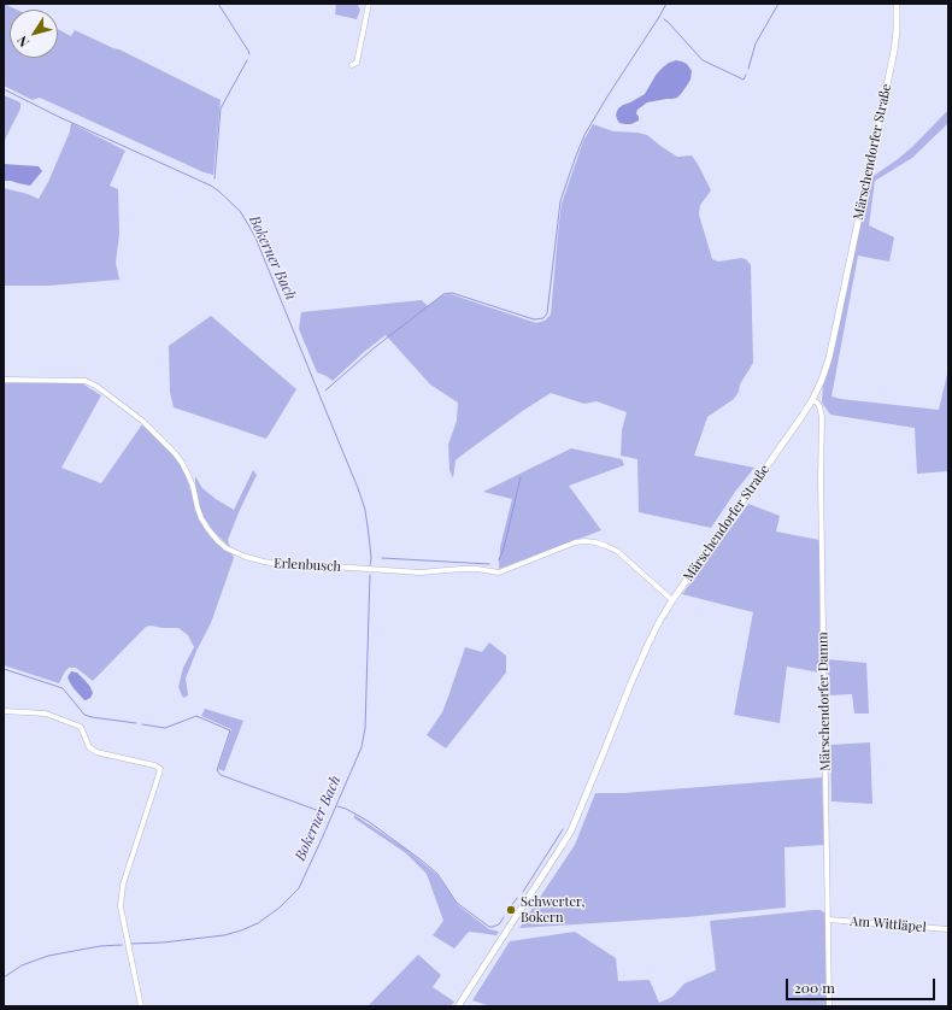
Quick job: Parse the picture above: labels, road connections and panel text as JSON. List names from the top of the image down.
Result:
{
  "streets": {
    "street": [
      "Märschendorfer Straße",
      "Erlenbusch",
      "Märschendorfer Damm",
      "Am Wittläpel"
    ]
  },
  "crossings": [
    ["Märschendorfer Straße", "Erlenbusch"],
    ["Märschendorfer Straße", "Märschendorfer Damm"],
    ["Märschendorfer Damm", "Am Wittläpel"]
  ],
  "water": ["Bokerner Bach"],
  "places": ["Schwerter, Bokern"],
  "scale_bar": "200 m",
  "north": "bottom left"
}
